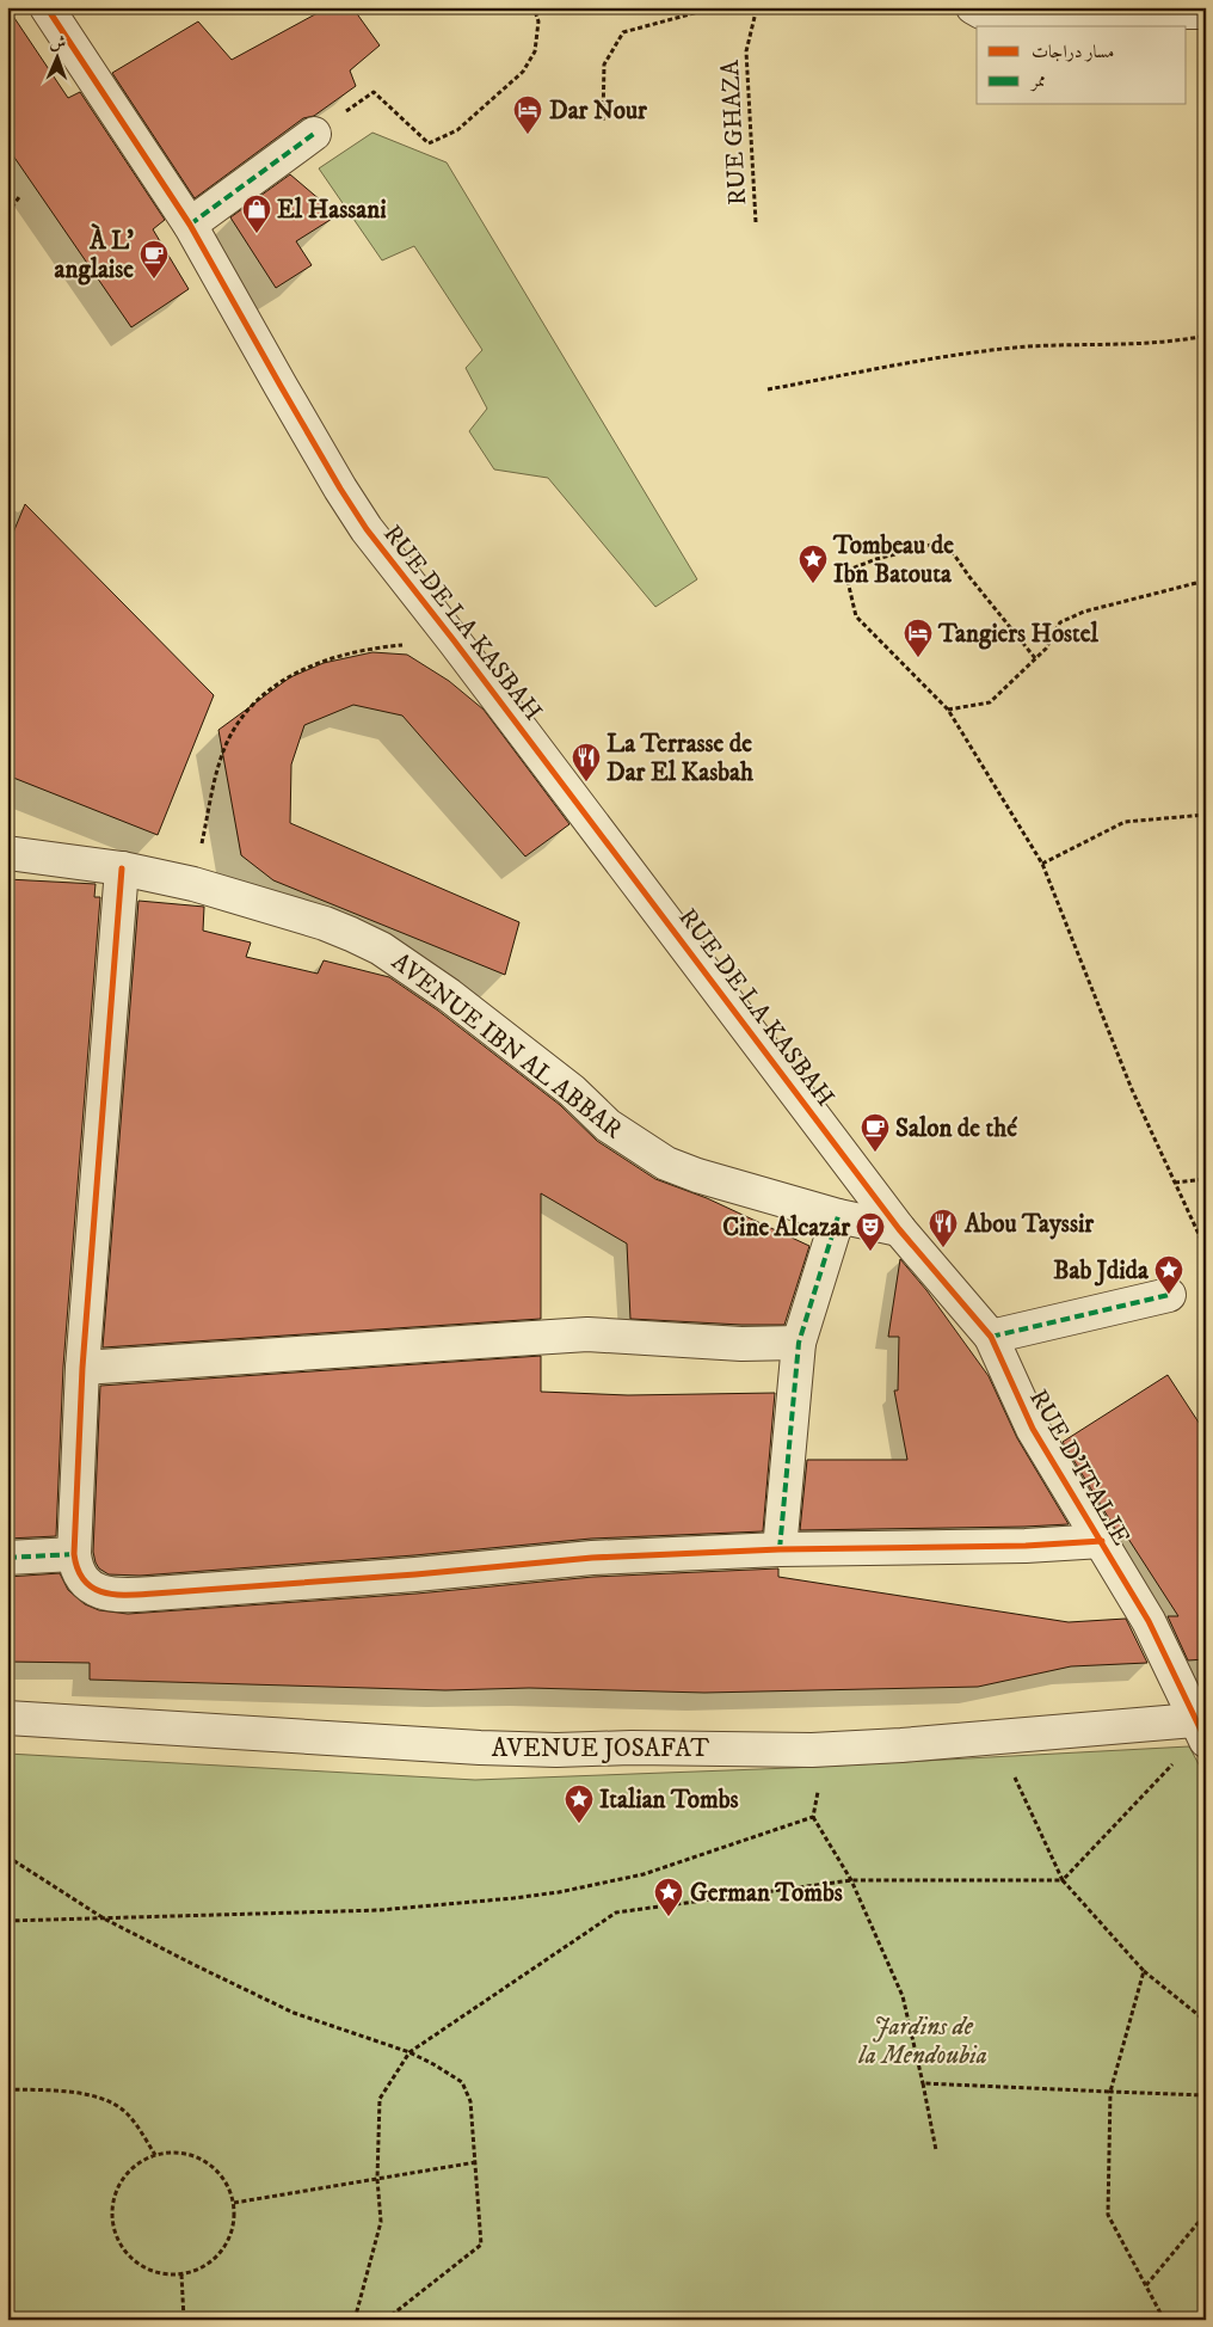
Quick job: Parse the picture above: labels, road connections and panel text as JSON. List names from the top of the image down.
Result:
{
  "streets": {
    "street": [
      "RUE DE LA KASBAH",
      "AVENUE IBN AL ABBAR",
      "RUE D'ITALIE",
      "AVENUE JOSAFAT"
    ],
    "path": ["RUE GHAZA"]
  },
  "crossings": [
    ["RUE DE LA KASBAH", "AVENUE IBN AL ABBAR"],
    ["RUE DE LA KASBAH", "RUE D'ITALIE"],
    ["AVENUE IBN AL ABBAR", "RUE D'ITALIE"],
    ["RUE D'ITALIE", "AVENUE JOSAFAT"]
  ],
  "parks": ["Jardins de la Mendoubia"],
  "places": {
    "hotel": ["Dar Nour", "Tangiers Hostel"],
    "shop": ["El Hassani"],
    "cafe": ["À L' anglaise", "Salon de thé"],
    "place": [
      "Tombeau de Ibn Batouta",
      "Bab Jdida",
      "Italian Tombs",
      "German Tombs"
    ],
    "restaurant": ["La Terrasse de Dar El Kasbah", "Abou Tayssir"],
    "theatre": ["Cine Alcazar"]
  },
  "legend": ["مسار دراجات", "ممر"],
  "north": "top"
}
